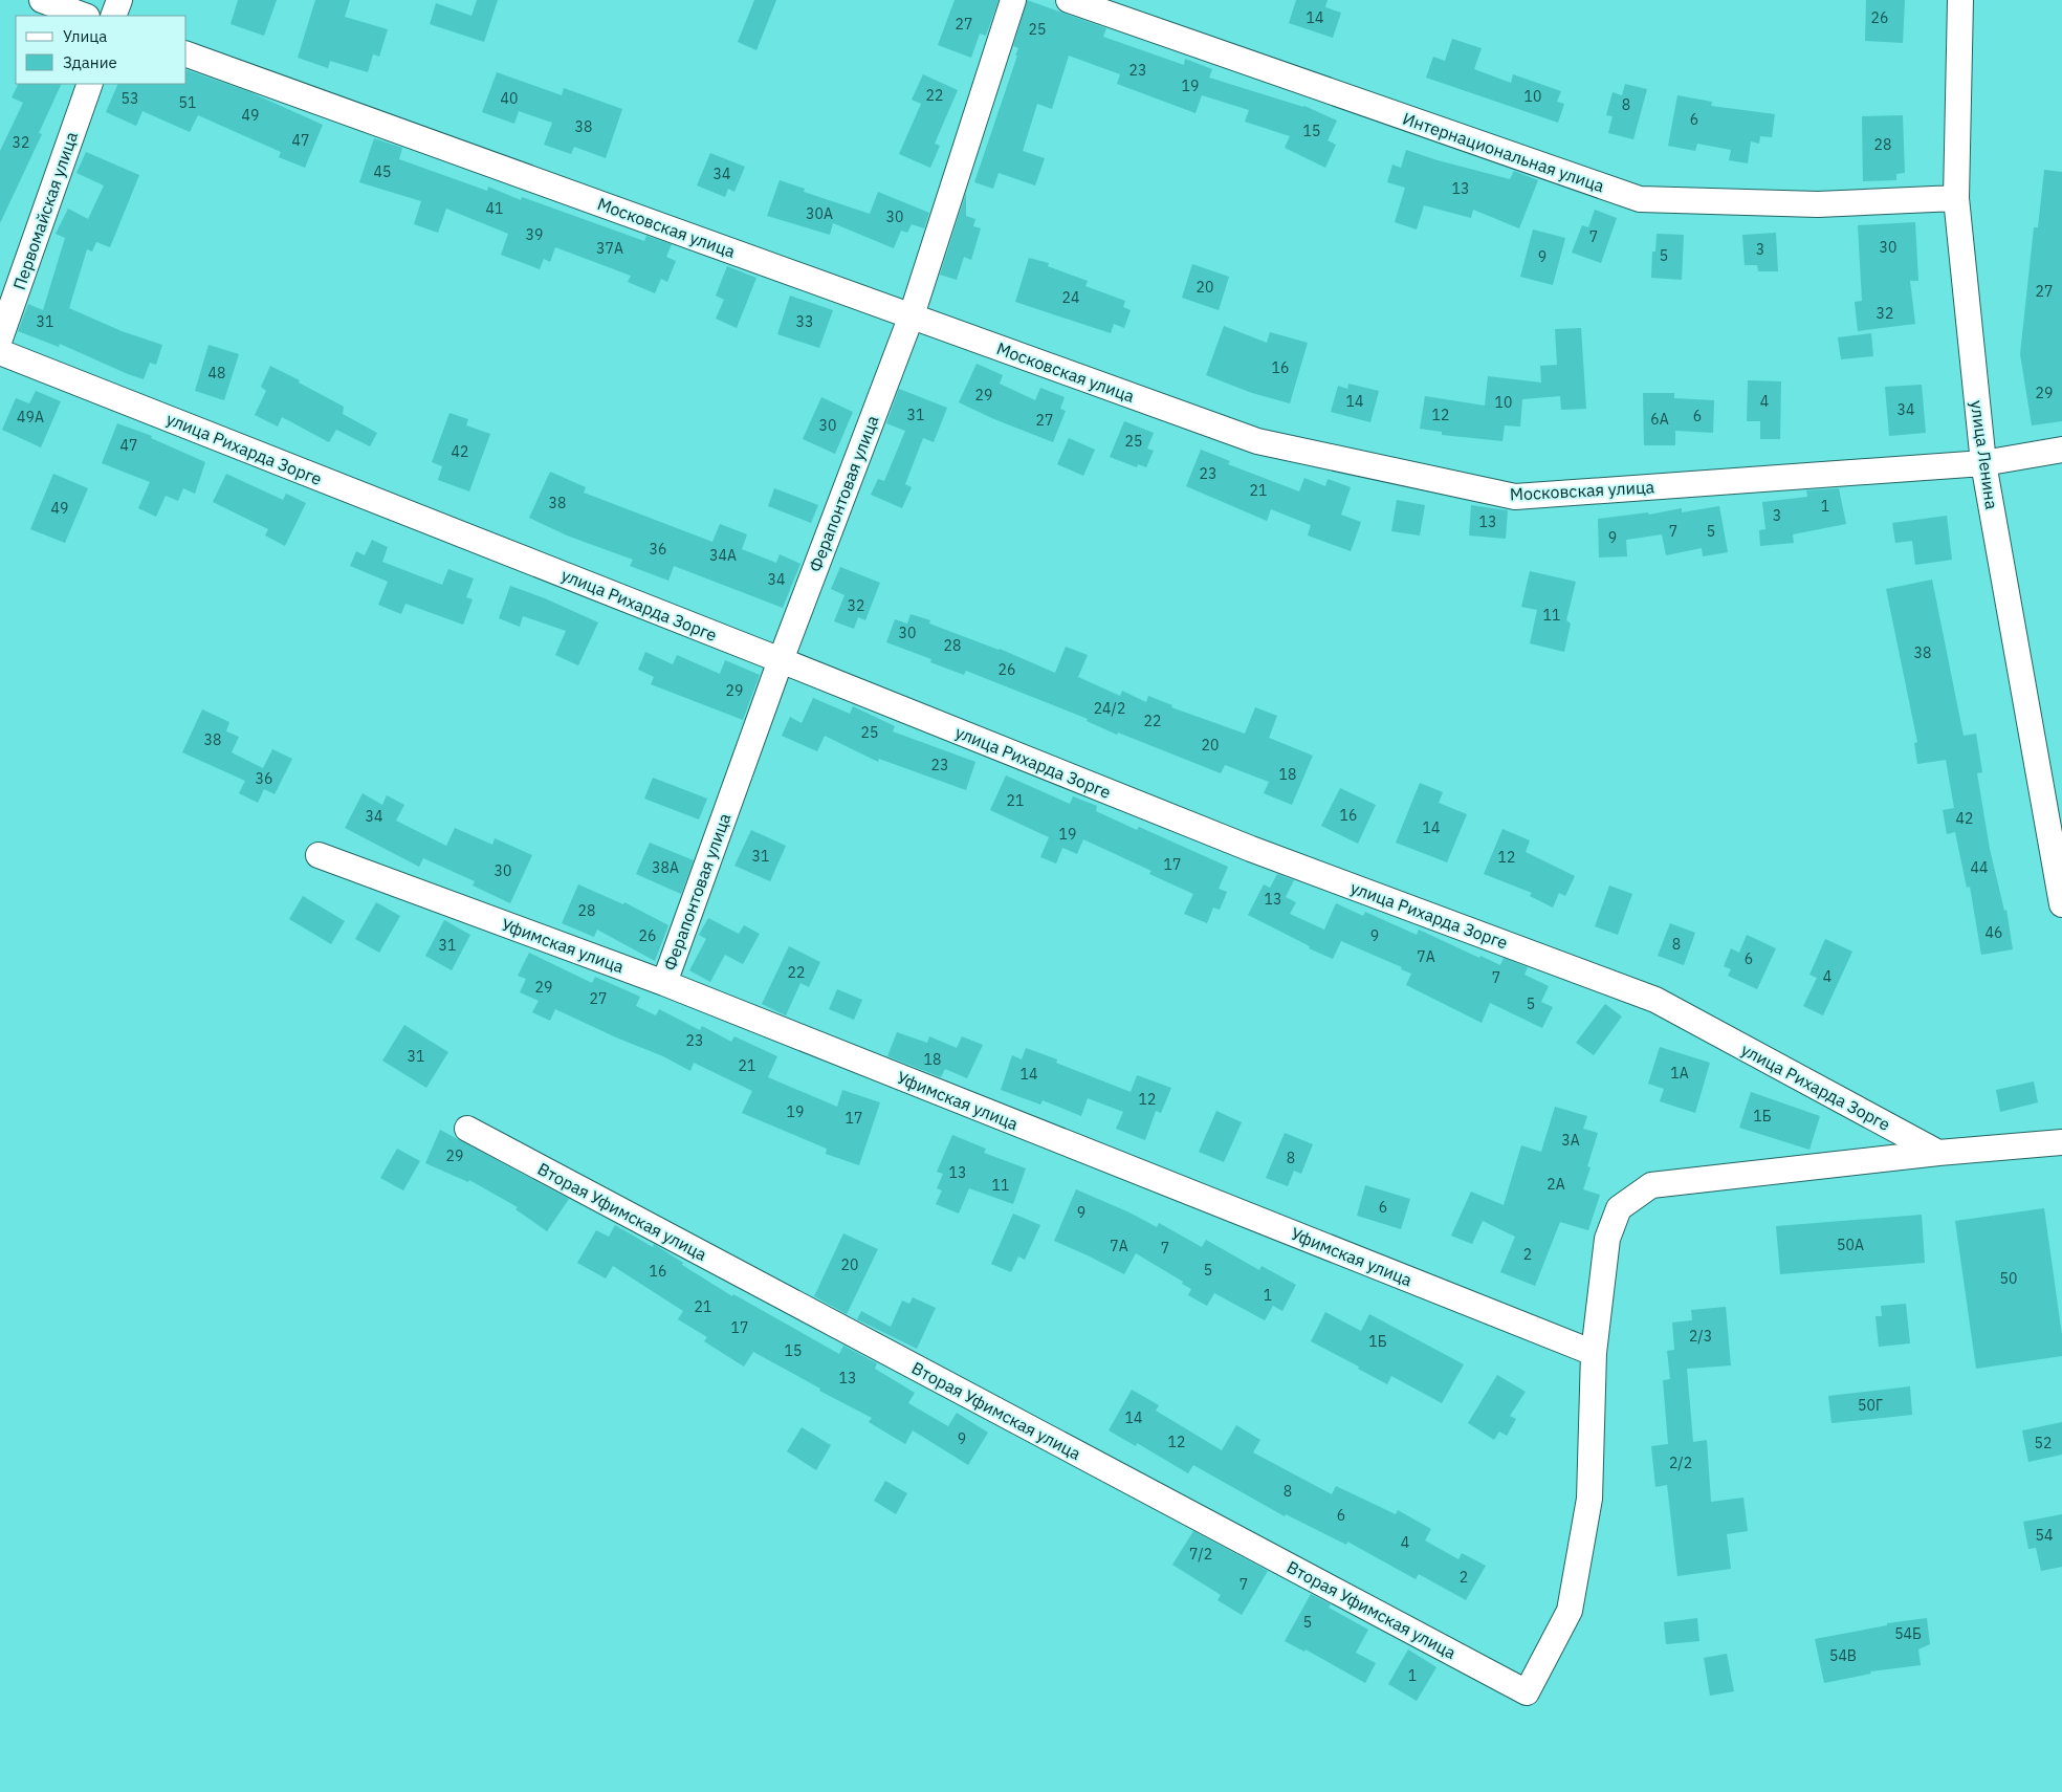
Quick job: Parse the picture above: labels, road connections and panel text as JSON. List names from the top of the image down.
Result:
{
  "streets": {
    "street": [
      "Интернациональная улица",
      "Первомайская улица",
      "Московская улица",
      "улица Рихарда Зорге",
      "улица Ленина",
      "Ферапонтовая улица",
      "Уфимская улица",
      "Вторая Уфимская улица"
    ]
  },
  "crossings": [
    ["Интернациональная улица", "улица Ленина"],
    ["Московская улица", "улица Ленина"],
    ["Московская улица", "Ферапонтовая улица"],
    ["улица Рихарда Зорге", "Ферапонтовая улица"],
    ["Ферапонтовая улица", "Уфимская улица"],
    ["Уфимская улица", "Вторая Уфимская улица"]
  ],
  "house_numbers": [
    "14",
    "26",
    "27",
    "25",
    "23",
    "19",
    "22",
    "10",
    "53",
    "40",
    "51",
    "8",
    "49",
    "6",
    "38",
    "15",
    "47",
    "32",
    "28",
    "45",
    "34",
    "13",
    "41",
    "30А",
    "30",
    "39",
    "7",
    "30",
    "37А",
    "3",
    "5",
    "9",
    "20",
    "27",
    "24",
    "32",
    "31",
    "33",
    "16",
    "48",
    "29",
    "29",
    "14",
    "4",
    "10",
    "34",
    "31",
    "12",
    "6",
    "49А",
    "6А",
    "27",
    "30",
    "25",
    "47",
    "42",
    "23",
    "21",
    "38",
    "1",
    "49",
    "3",
    "13",
    "7",
    "5",
    "9",
    "36",
    "34А",
    "34",
    "32",
    "11",
    "30",
    "28",
    "38",
    "26",
    "29",
    "24/2",
    "22",
    "25",
    "38",
    "20",
    "23",
    "18",
    "36",
    "21",
    "16",
    "34",
    "42",
    "14",
    "19",
    "31",
    "12",
    "17",
    "38А",
    "44",
    "30",
    "13",
    "28",
    "46",
    "26",
    "9",
    "8",
    "31",
    "7А",
    "6",
    "22",
    "4",
    "7",
    "29",
    "27",
    "5",
    "23",
    "31",
    "18",
    "21",
    "1А",
    "14",
    "12",
    "19",
    "1Б",
    "17",
    "3А",
    "29",
    "8",
    "13",
    "2А",
    "11",
    "6",
    "9",
    "50А",
    "7А",
    "7",
    "2",
    "20",
    "5",
    "16",
    "50",
    "1",
    "21",
    "17",
    "2/3",
    "1Б",
    "15",
    "13",
    "50Г",
    "14",
    "9",
    "12",
    "52",
    "2/2",
    "8",
    "6",
    "54",
    "4",
    "7/2",
    "2",
    "7",
    "5",
    "54Б",
    "54В",
    "1"
  ],
  "legend": ["Улица", "Здание"]
}
